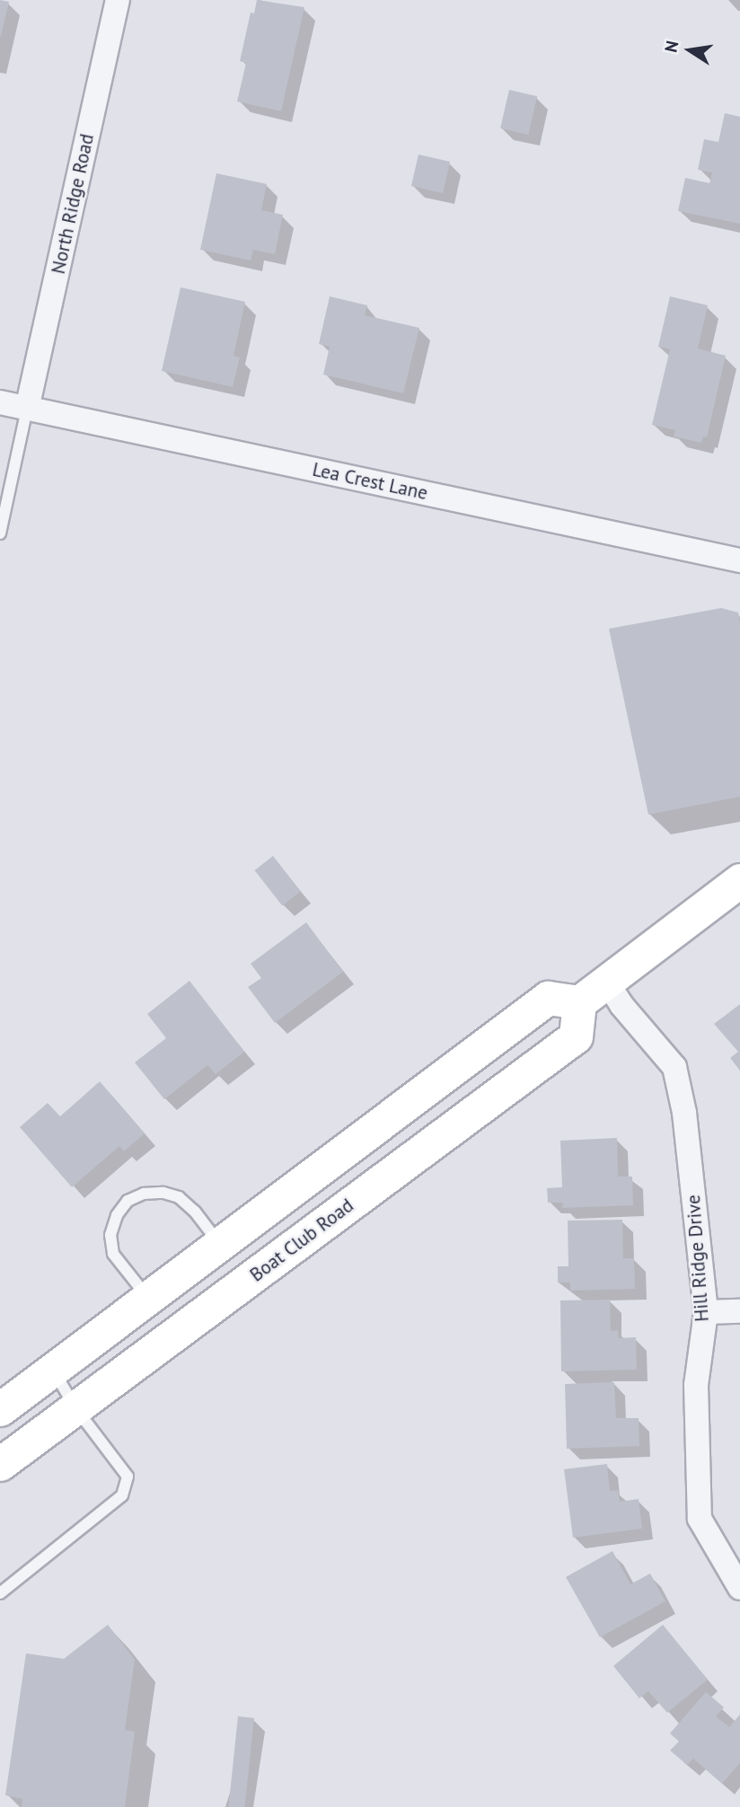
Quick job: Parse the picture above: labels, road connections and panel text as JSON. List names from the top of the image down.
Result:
{
  "streets": {
    "main road": ["Boat Club Road"],
    "street": ["North Ridge Road", "Lea Crest Lane", "Hill Ridge Drive"]
  },
  "crossings": [
    ["North Ridge Road", "Lea Crest Lane"]
  ],
  "north": "left"
}
